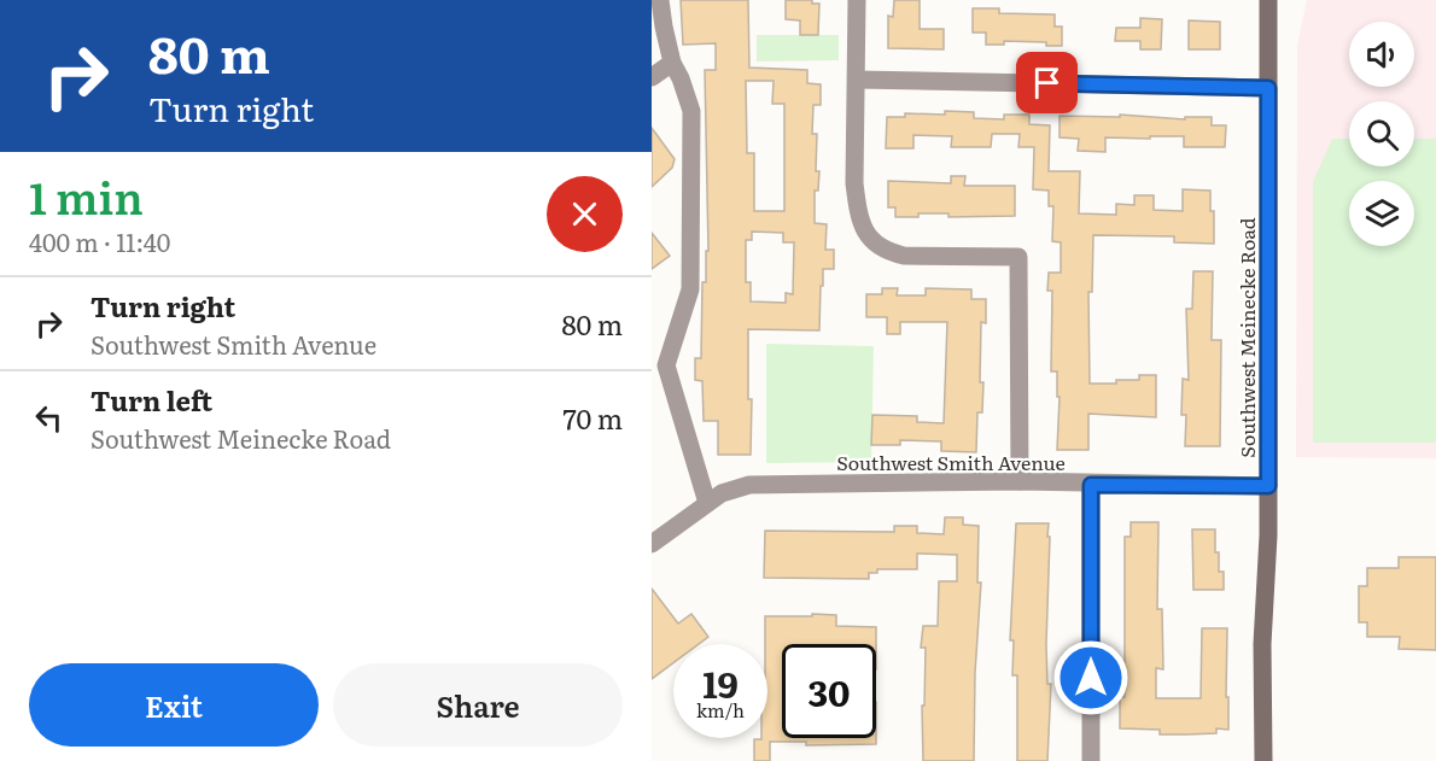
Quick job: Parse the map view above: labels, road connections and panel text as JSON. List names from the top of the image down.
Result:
{
  "streets": {
    "main road": ["Southwest Meinecke Road"],
    "street": ["Southwest Smith Avenue"]
  },
  "crossings": [
    ["Southwest Meinecke Road", "Southwest Smith Avenue"]
  ],
  "page": {
    "turn": ["80 m", "Turn right"],
    "heading": ["1 min", "400 m · 11:40"],
    "list": [
      {
        "name": "Turn right",
        "note": "Southwest Smith Avenue",
        "value": "80 m"
      },
      {
        "name": "Turn left",
        "note": "Southwest Meinecke Road",
        "value": "70 m"
      }
    ],
    "speed": "19 km/h",
    "limit": "30",
    "buttons": ["Exit", "Share"]
  }
}
